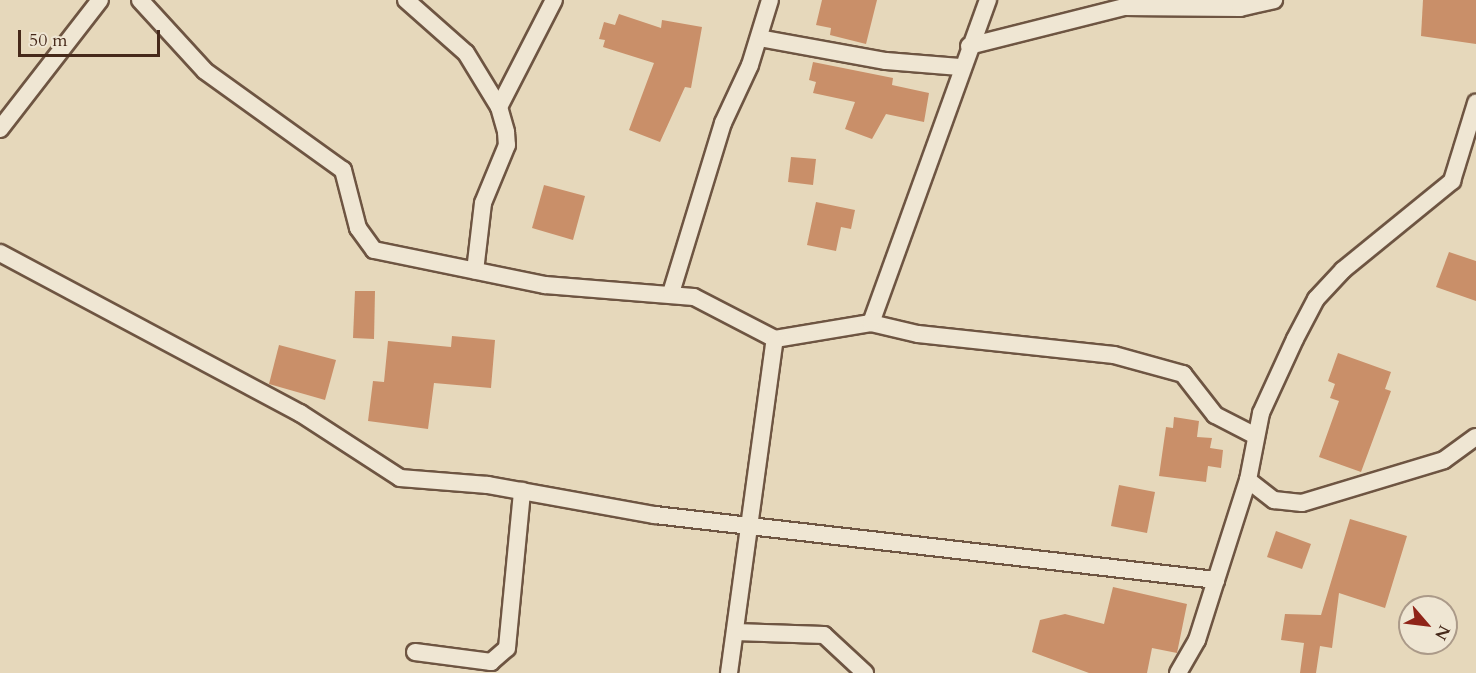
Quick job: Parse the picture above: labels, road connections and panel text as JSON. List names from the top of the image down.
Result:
{
  "scale_bar": "50 m",
  "north": "bottom right"
}
